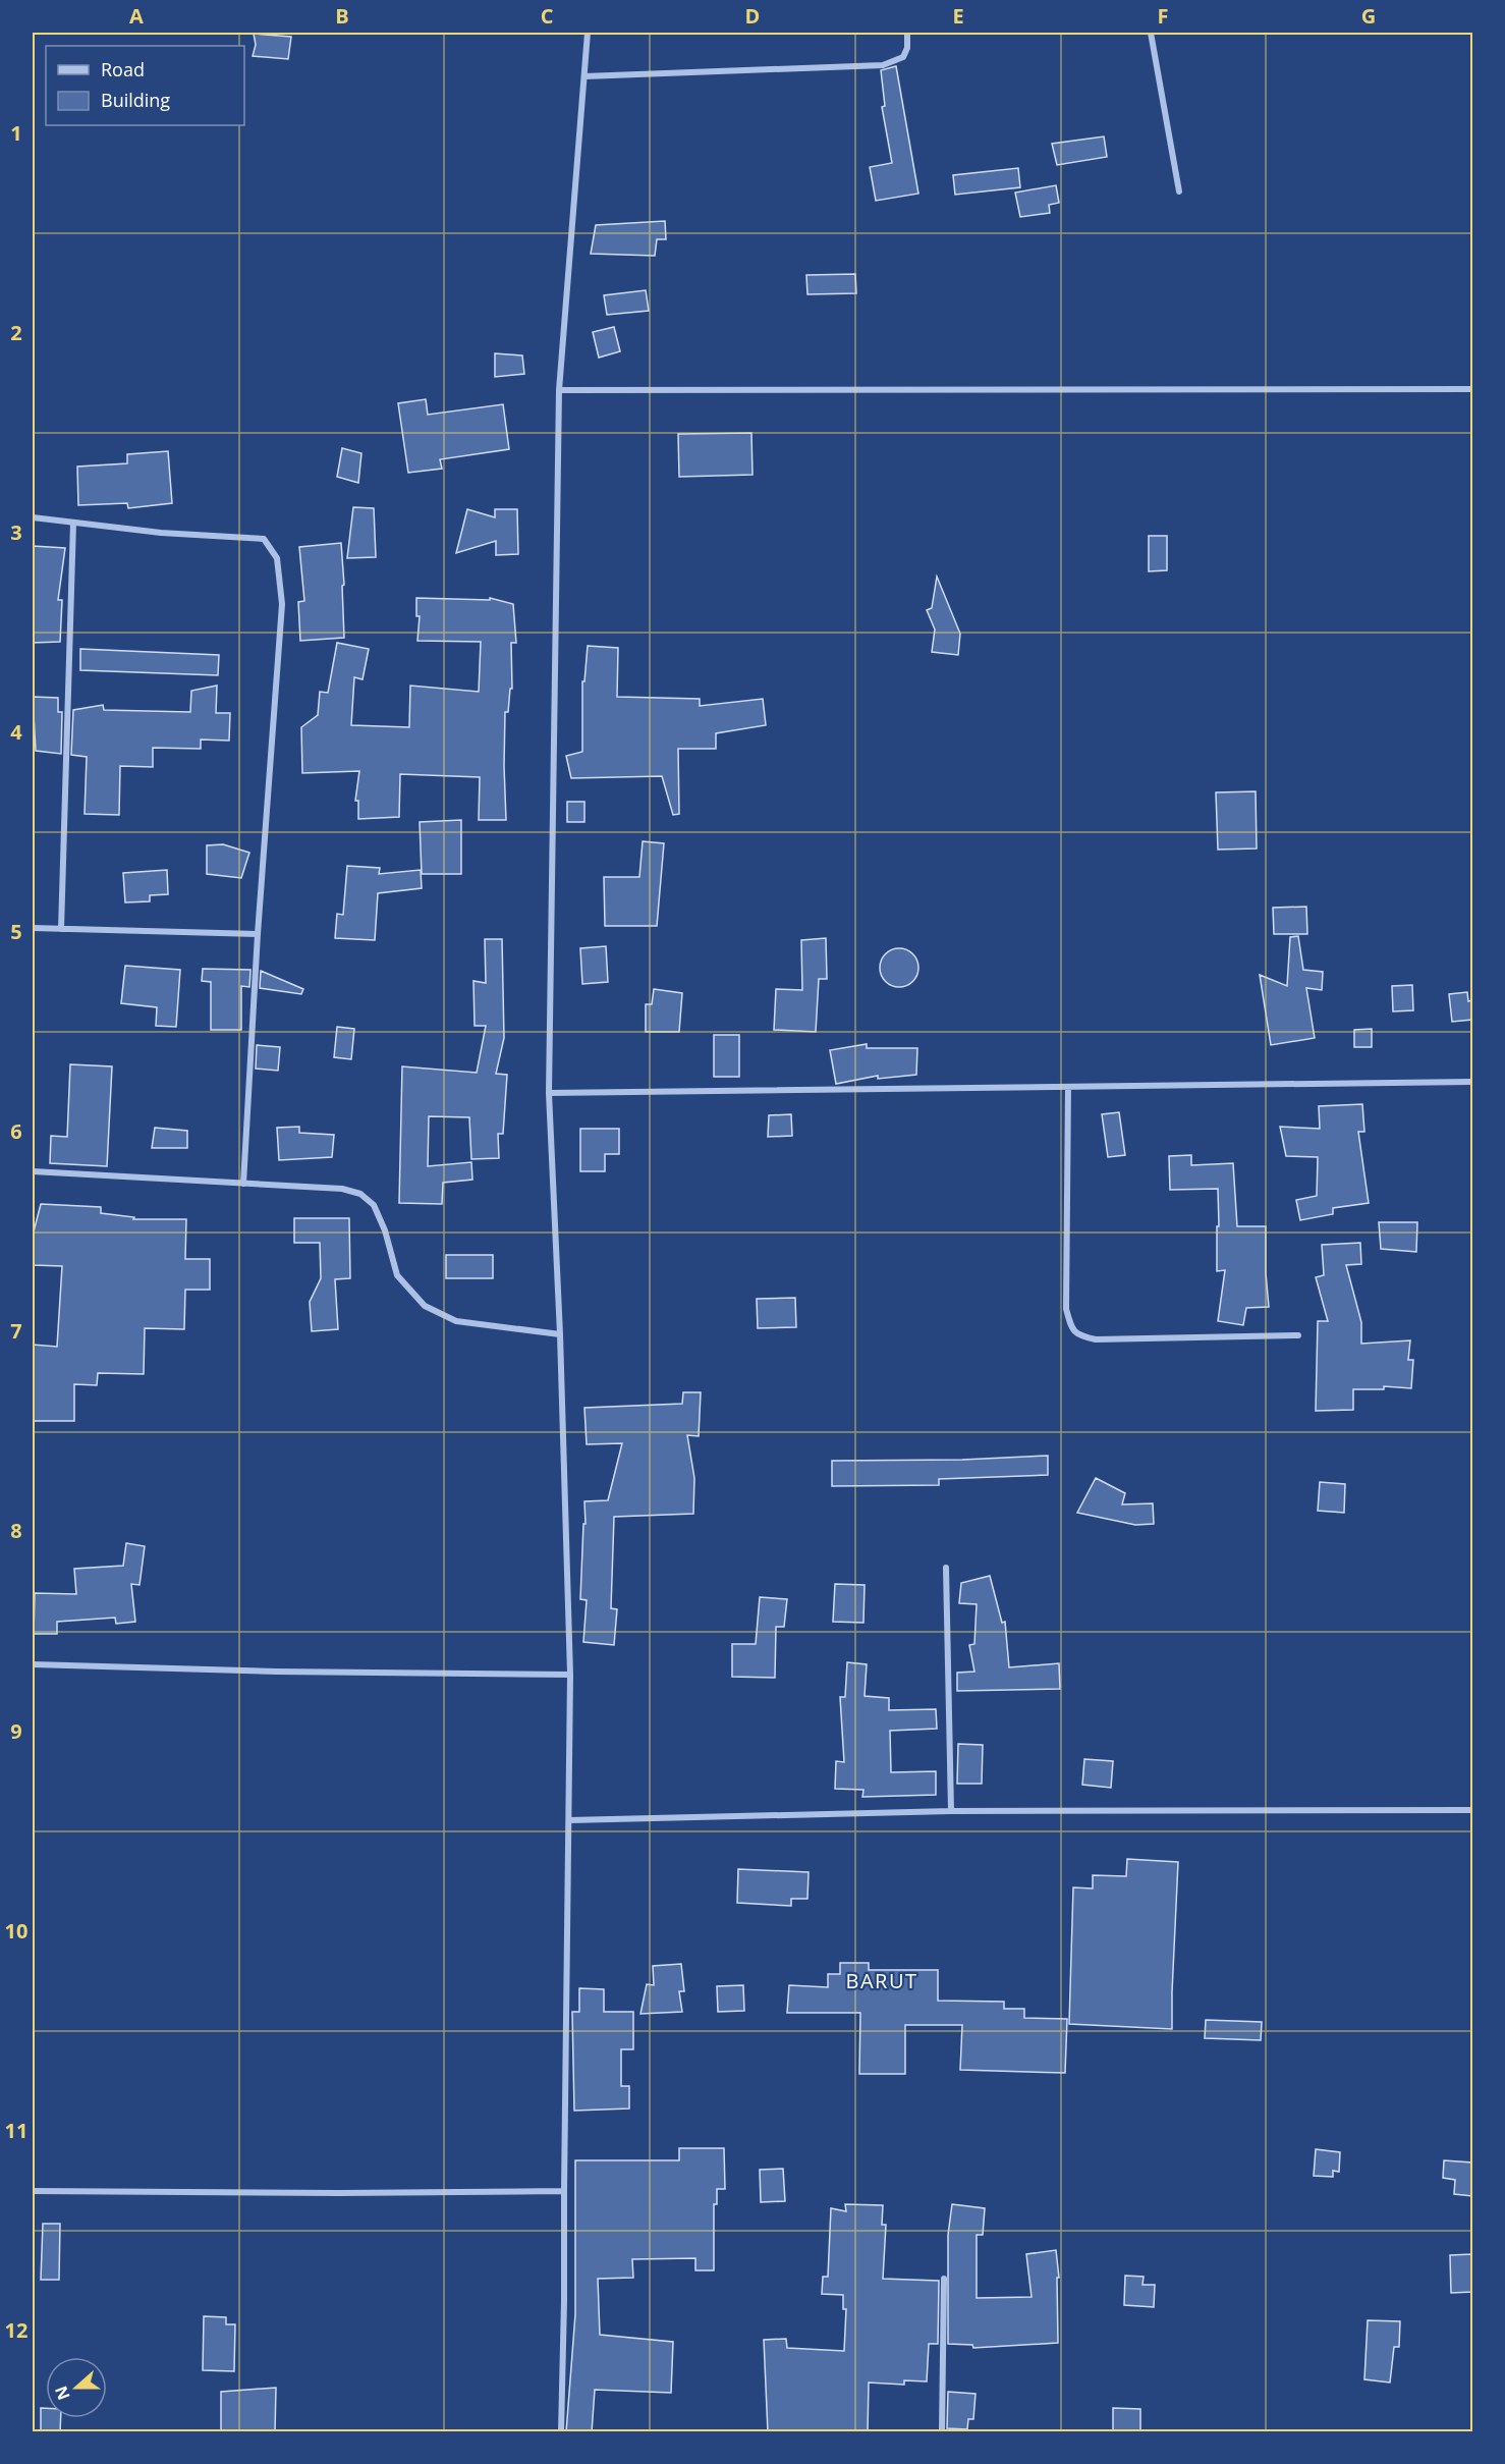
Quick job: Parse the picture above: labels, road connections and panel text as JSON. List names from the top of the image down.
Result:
{
  "districts": ["BARUT"],
  "legend": ["Road", "Building"],
  "north": "left",
  "grid": {
    "columns": [
      "A",
      "B",
      "C",
      "D",
      "E",
      "F",
      "G"
    ],
    "rows": [
      "1",
      "2",
      "3",
      "4",
      "5",
      "6",
      "7",
      "8",
      "9",
      "10",
      "11",
      "12"
    ]
  }
}
